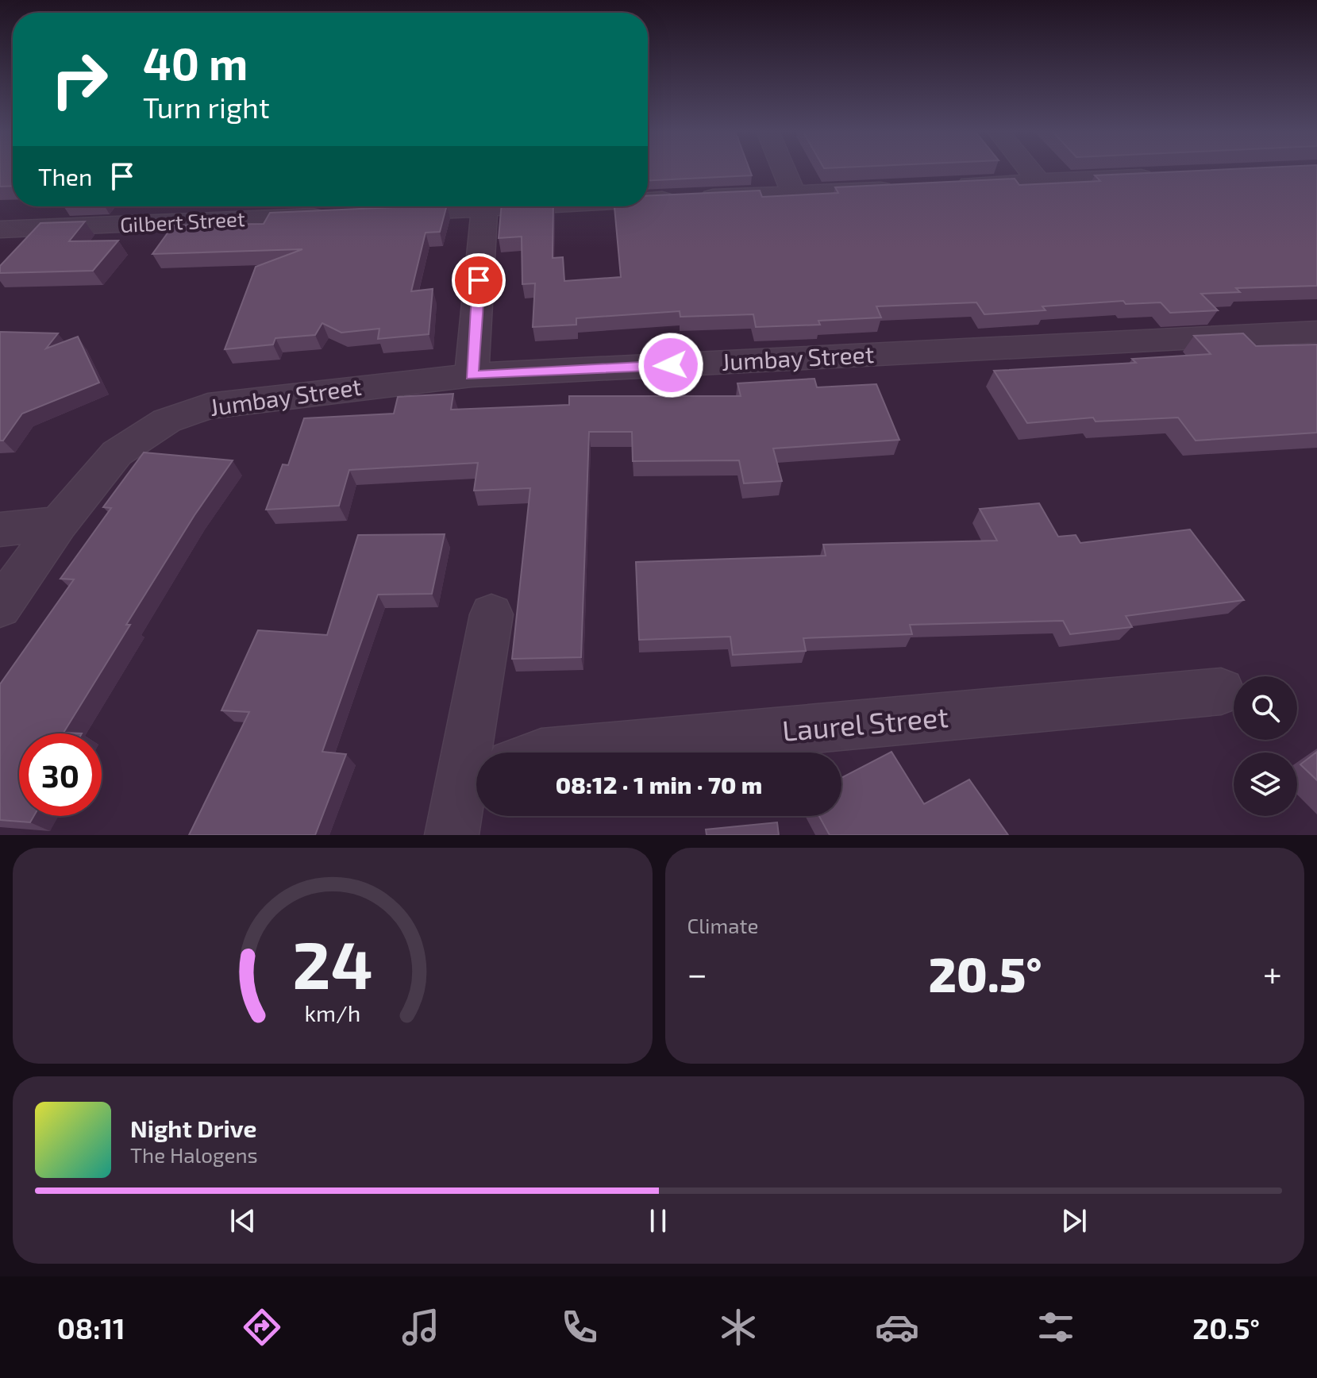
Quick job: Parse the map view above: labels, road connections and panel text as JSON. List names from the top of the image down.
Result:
{
  "streets": {
    "street": ["Gilbert Street", "Jumbay Street", "Laurel Street"]
  },
  "page": {
    "turn": ["40 m", "Turn right"],
    "then": "Then",
    "limit": "30",
    "trip": "08:12 · 1 min · 70 m",
    "tile": "Climate",
    "heat": ["−", "20.5°", "+"],
    "song": ["Night Drive", "The Halogens"],
    "tabs": ["08:11", "20.5°"],
    "gauge": ["24", "km/h"]
  }
}
